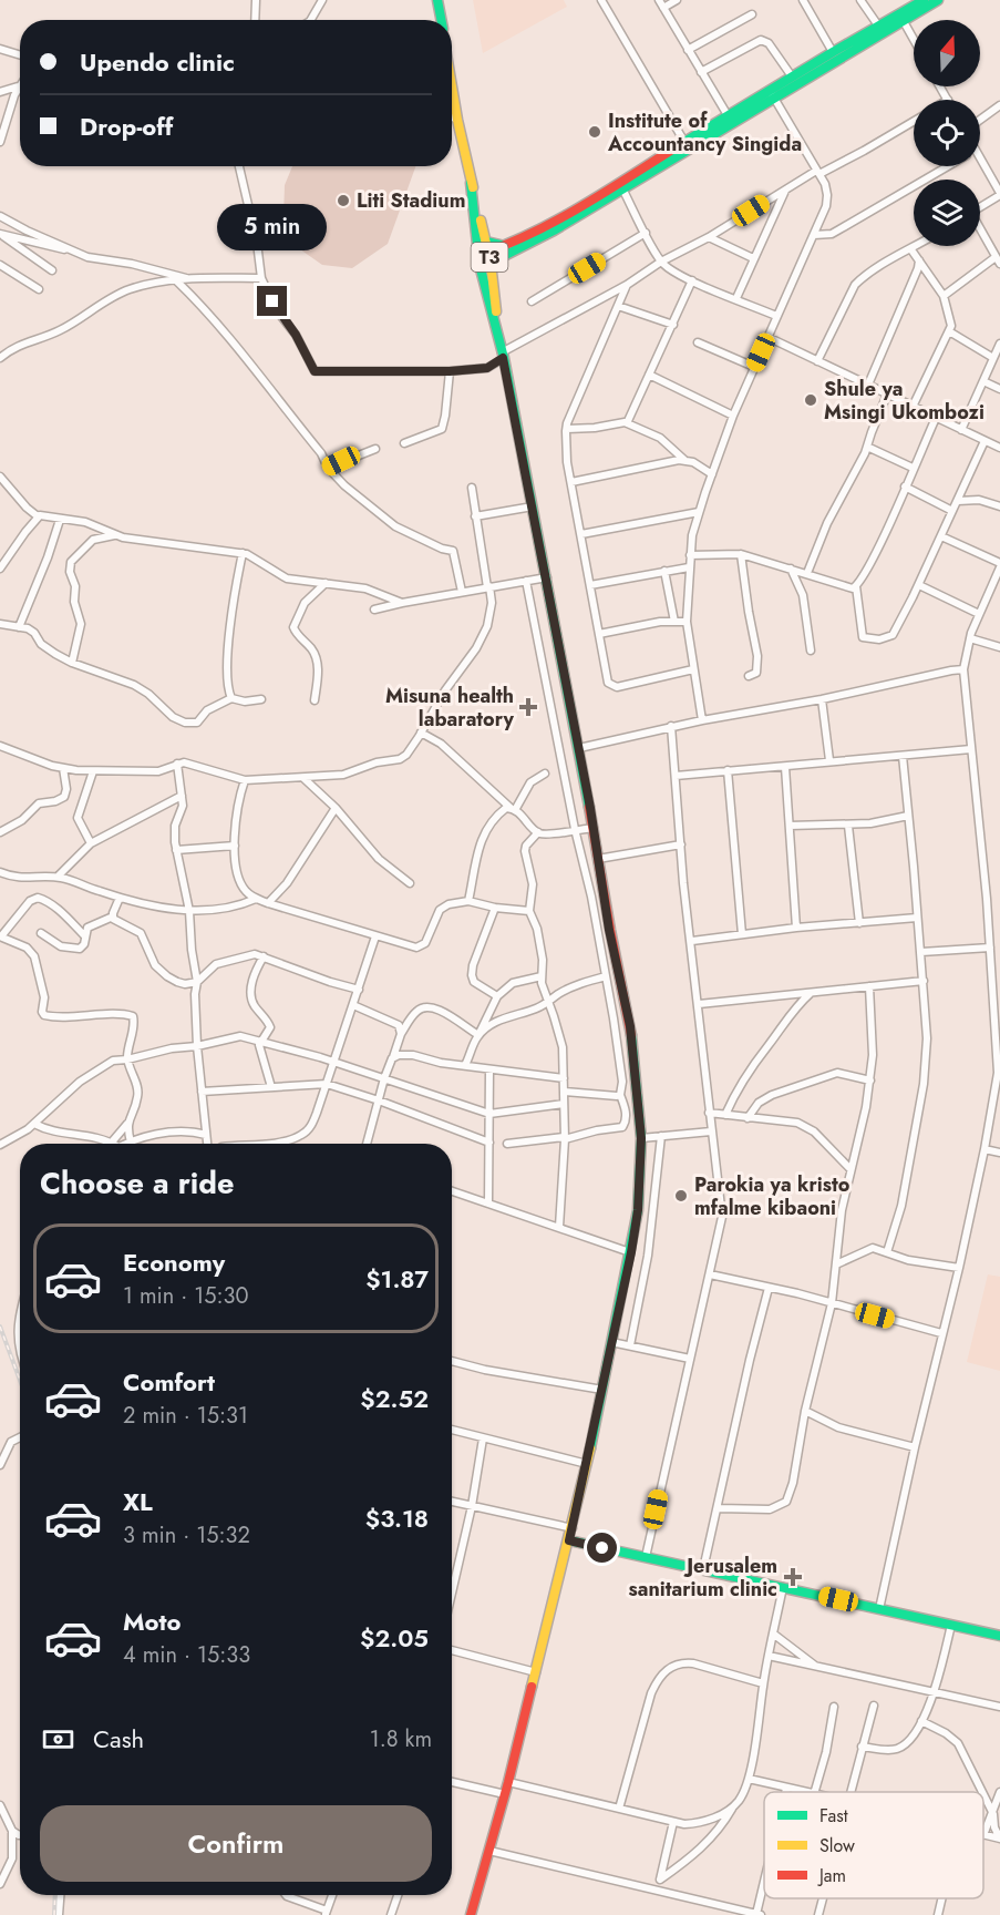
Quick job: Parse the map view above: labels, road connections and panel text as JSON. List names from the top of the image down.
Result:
{
  "streets": {
    "main road": ["T3"]
  },
  "places": {
    "other": [
      "Institute of Accountancy Singida",
      "Liti Stadium",
      "Shule ya Msingi Ukombozi",
      "Parokia ya kristo mfalme kibaoni"
    ],
    "health": ["Misuna health labaratory", "Jerusalem sanitarium clinic"]
  },
  "legend": ["Fast", "Slow", "Jam"],
  "north": "top",
  "page": {
    "banner": ["Upendo clinic", "Drop-off"],
    "bubble": "5 min",
    "heading": "Choose a ride",
    "list": [
      {
        "name": "Economy",
        "note": "1 min · 15:30",
        "value": "$1.87"
      },
      {
        "name": "Comfort",
        "note": "2 min · 15:31",
        "value": "$2.52"
      },
      {
        "name": "XL",
        "note": "3 min · 15:32",
        "value": "$3.18"
      },
      {
        "name": "Moto",
        "note": "4 min · 15:33",
        "value": "$2.05"
      }
    ],
    "pay": ["Cash", "1.8 km"],
    "buttons": "Confirm"
  }
}
